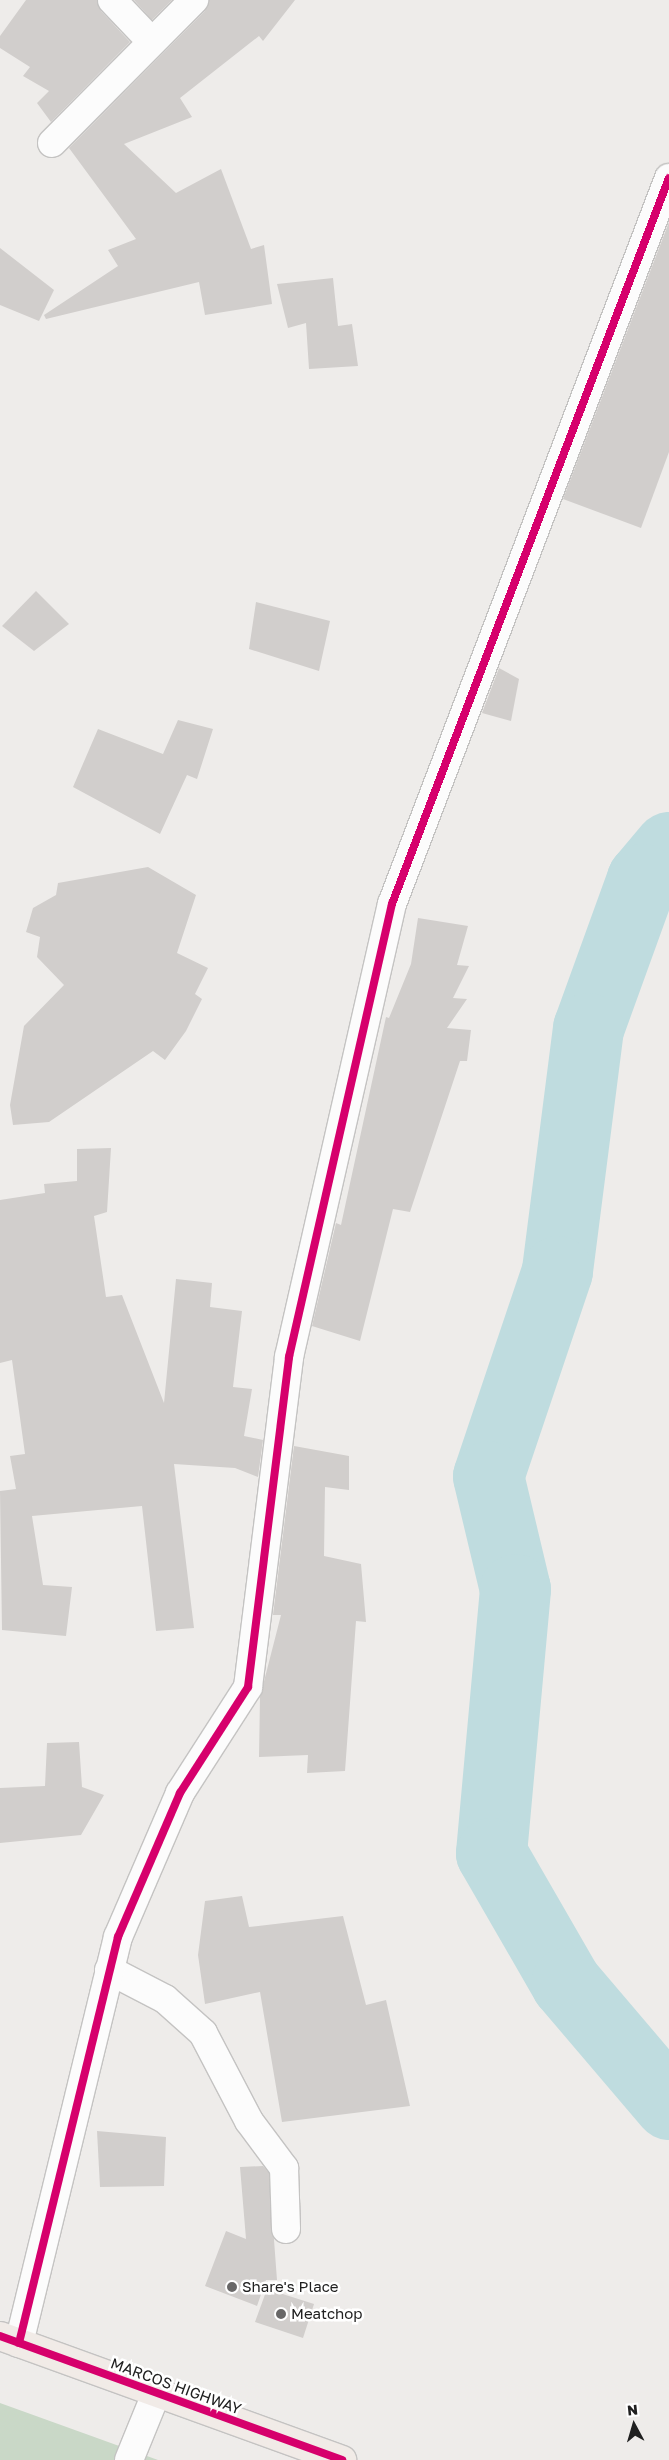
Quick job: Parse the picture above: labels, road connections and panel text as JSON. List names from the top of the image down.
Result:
{
  "streets": {
    "main road": ["MARCOS HIGHWAY"]
  },
  "places": ["Share's Place", "Meatchop"],
  "north": "top"
}
